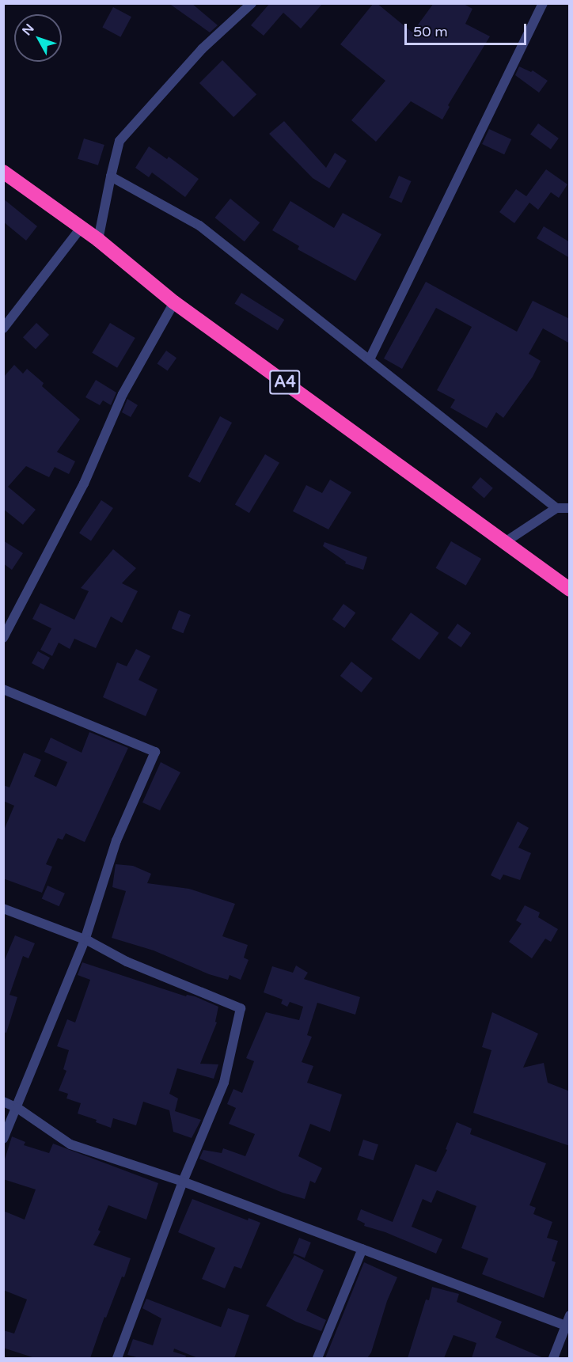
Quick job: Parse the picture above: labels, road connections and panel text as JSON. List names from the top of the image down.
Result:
{
  "streets": {
    "highway": ["A4"]
  },
  "scale_bar": "50 m",
  "north": "top left"
}
